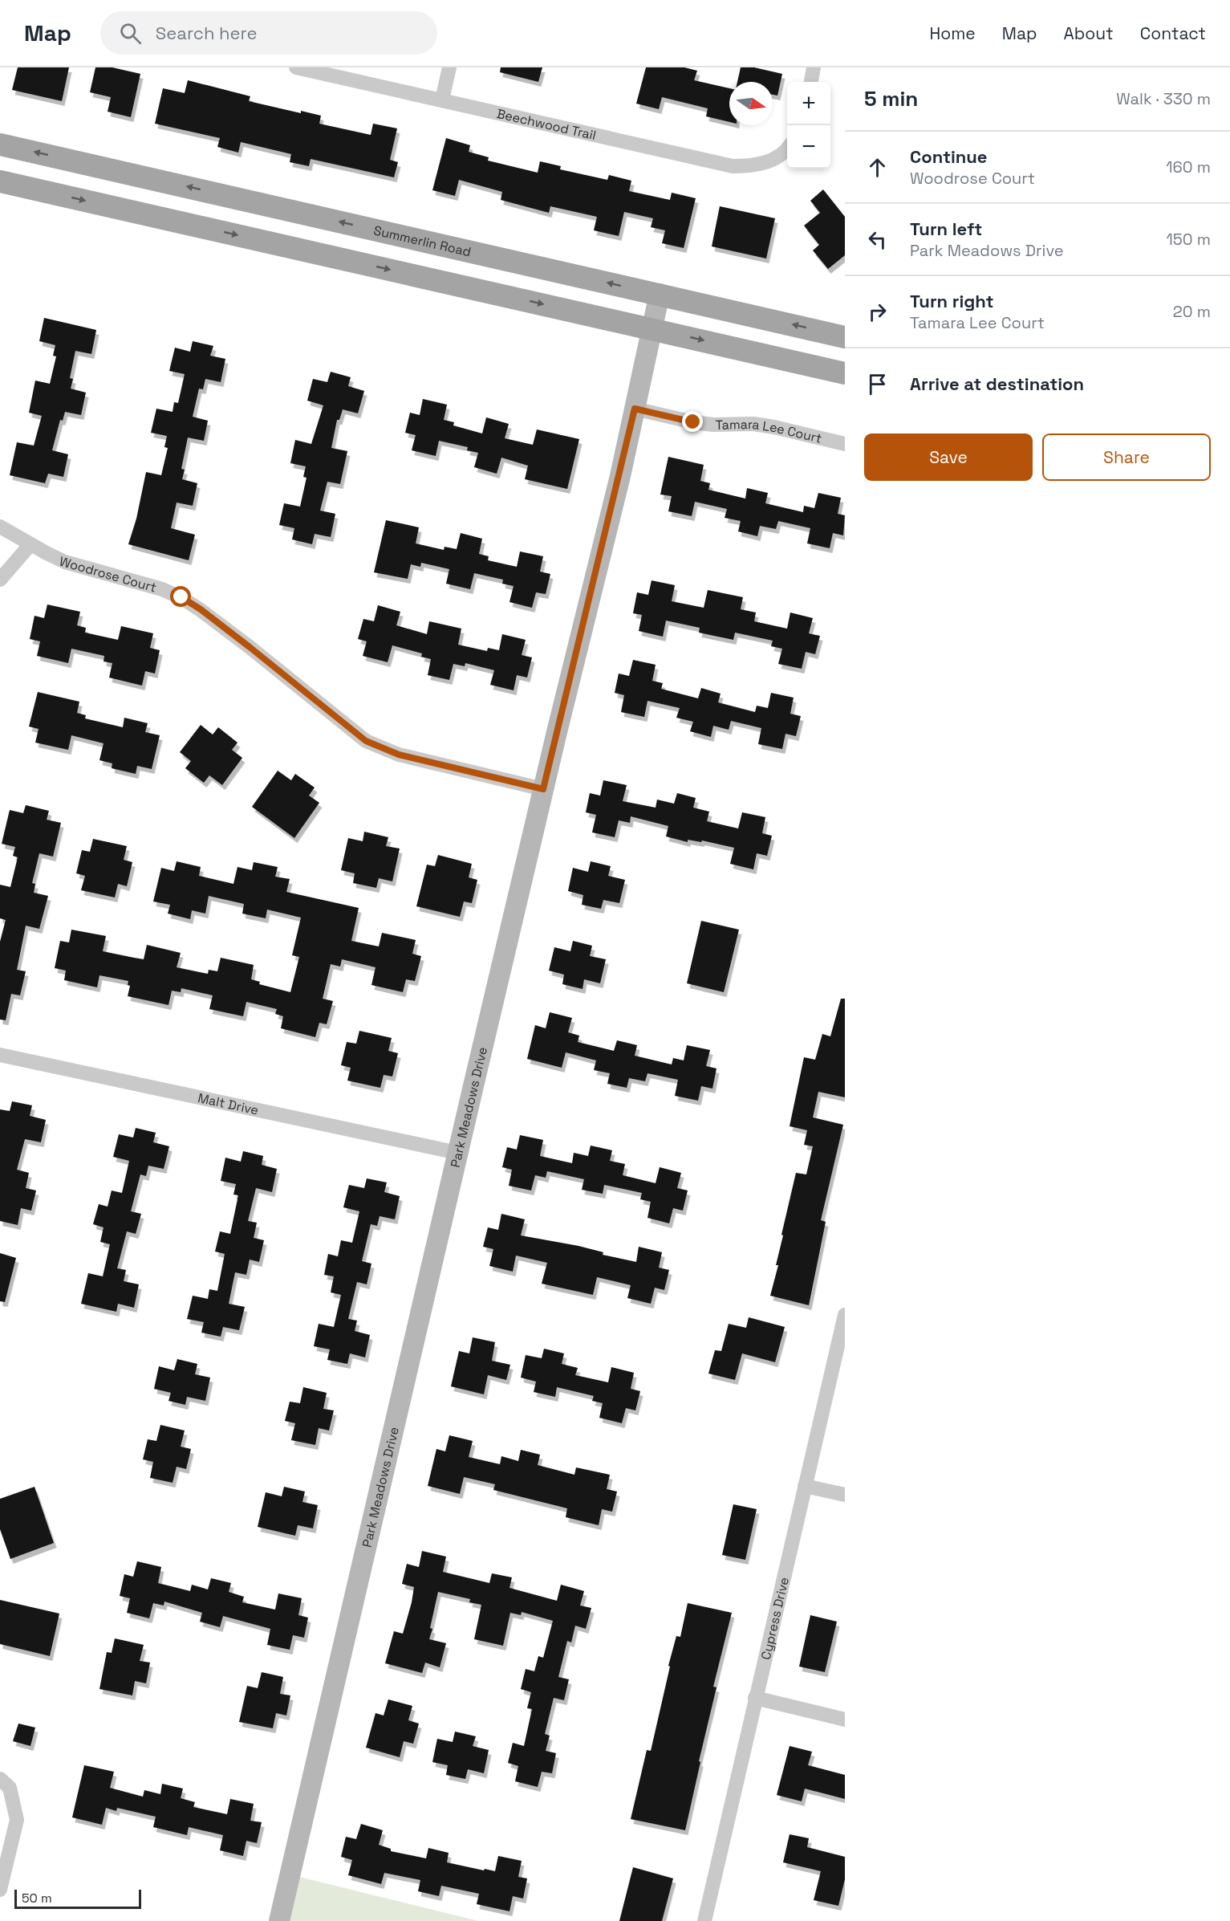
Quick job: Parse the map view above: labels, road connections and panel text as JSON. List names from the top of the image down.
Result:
{
  "streets": {
    "main road": ["Summerlin Road"],
    "street": [
      "Beechwood Trail",
      "Tamara Lee Court",
      "Woodrose Court",
      "Malt Drive",
      "Park Meadows Drive",
      "Cypress Drive"
    ]
  },
  "crossings": [
    ["Summerlin Road", "Park Meadows Drive"],
    ["Tamara Lee Court", "Park Meadows Drive"],
    ["Woodrose Court", "Park Meadows Drive"],
    ["Malt Drive", "Park Meadows Drive"]
  ],
  "scale_bar": "50 m",
  "north": "right",
  "page": {
    "header": "Map",
    "search": "Search here",
    "nav": [
      "Home",
      "Map",
      "About",
      "Contact"
    ],
    "heading": ["5 min", "Walk · 330 m"],
    "map_buttons": ["+", "−"],
    "list": [
      ["Continue", "Woodrose Court", "160 m"],
      ["Turn left", "Park Meadows Drive", "150 m"],
      ["Turn right", "Tamara Lee Court", "20 m"],
      "Arrive at destination"
    ],
    "buttons": ["Save", "Share"],
    "scale": "50 m"
  }
}
